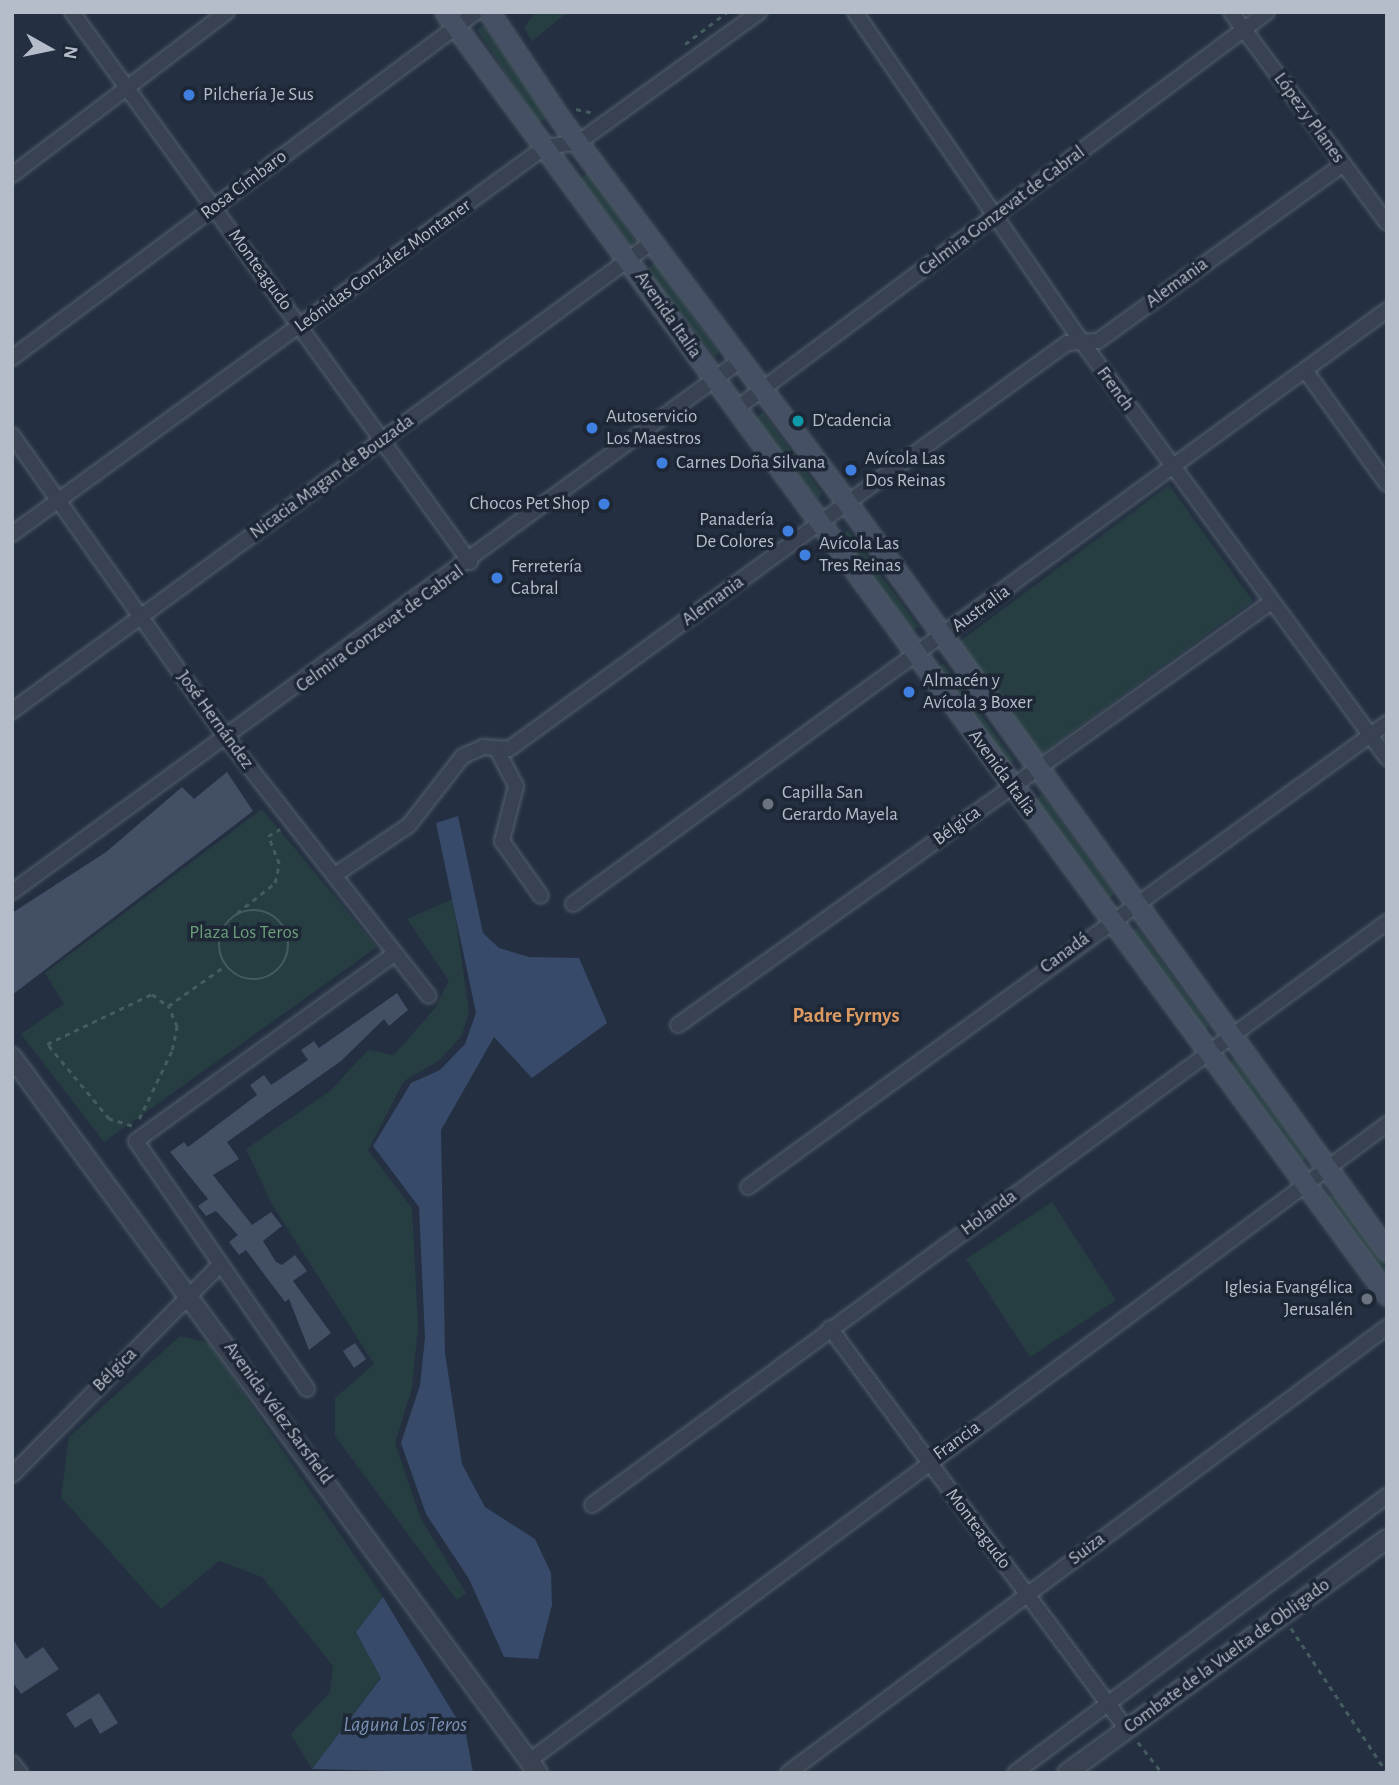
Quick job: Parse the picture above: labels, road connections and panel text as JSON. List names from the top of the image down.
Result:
{
  "streets": {
    "main road": ["Avenida Italia"],
    "street": [
      "López y Planes",
      "Rosa Címbaro",
      "Celmira Gonzevat de Cabral",
      "Leónidas González Montaner",
      "Monteagudo",
      "Alemania",
      "French",
      "Nicacia Magan de Bouzada",
      "Australia",
      "José Hernández",
      "Bélgica",
      "Canadá",
      "Holanda",
      "Avenida Vélez Sarsfield",
      "Francia",
      "Suiza",
      "Combate de la Vuelta de Obligado"
    ]
  },
  "crossings": [
    ["López y Planes", "Celmira Gonzevat de Cabral"],
    ["López y Planes", "Alemania"],
    ["Rosa Címbaro", "Monteagudo"],
    ["Rosa Címbaro", "Avenida Italia"],
    ["Celmira Gonzevat de Cabral", "Monteagudo"],
    ["Celmira Gonzevat de Cabral", "Avenida Italia"],
    ["Celmira Gonzevat de Cabral", "French"],
    ["Celmira Gonzevat de Cabral", "José Hernández"],
    ["Leónidas González Montaner", "Monteagudo"],
    ["Leónidas González Montaner", "Avenida Italia"],
    ["Leónidas González Montaner", "José Hernández"],
    ["Monteagudo", "Nicacia Magan de Bouzada"],
    ["Monteagudo", "Holanda"],
    ["Monteagudo", "Francia"],
    ["Monteagudo", "Suiza"],
    ["Monteagudo", "Combate de la Vuelta de Obligado"],
    ["Alemania", "Avenida Italia"],
    ["Alemania", "French"],
    ["Alemania", "José Hernández"],
    ["Avenida Italia", "Nicacia Magan de Bouzada"],
    ["Avenida Italia", "Australia"],
    ["Avenida Italia", "Bélgica"],
    ["Avenida Italia", "Canadá"],
    ["Avenida Italia", "Holanda"],
    ["Avenida Italia", "Francia"],
    ["French", "Australia"],
    ["French", "Bélgica"],
    ["French", "Canadá"],
    ["Nicacia Magan de Bouzada", "José Hernández"],
    ["Bélgica", "Avenida Vélez Sarsfield"],
    ["Avenida Vélez Sarsfield", "Francia"]
  ],
  "districts": ["Padre Fyrnys"],
  "water": ["Laguna Los Teros"],
  "parks": ["Plaza Los Teros"],
  "places": [
    "Pilchería Je Sus",
    "D'cadencia",
    "Autoservicio Los Maestros",
    "Carnes Doña Silvana",
    "Avícola Las Dos Reinas",
    "Chocos Pet Shop",
    "Panadería De Colores",
    "Avícola Las Tres Reinas",
    "Ferretería Cabral",
    "Almacén y Avícola 3 Boxer",
    "Capilla San Gerardo Mayela",
    "Iglesia Evangélica Jerusalén"
  ],
  "north": "right"
}
